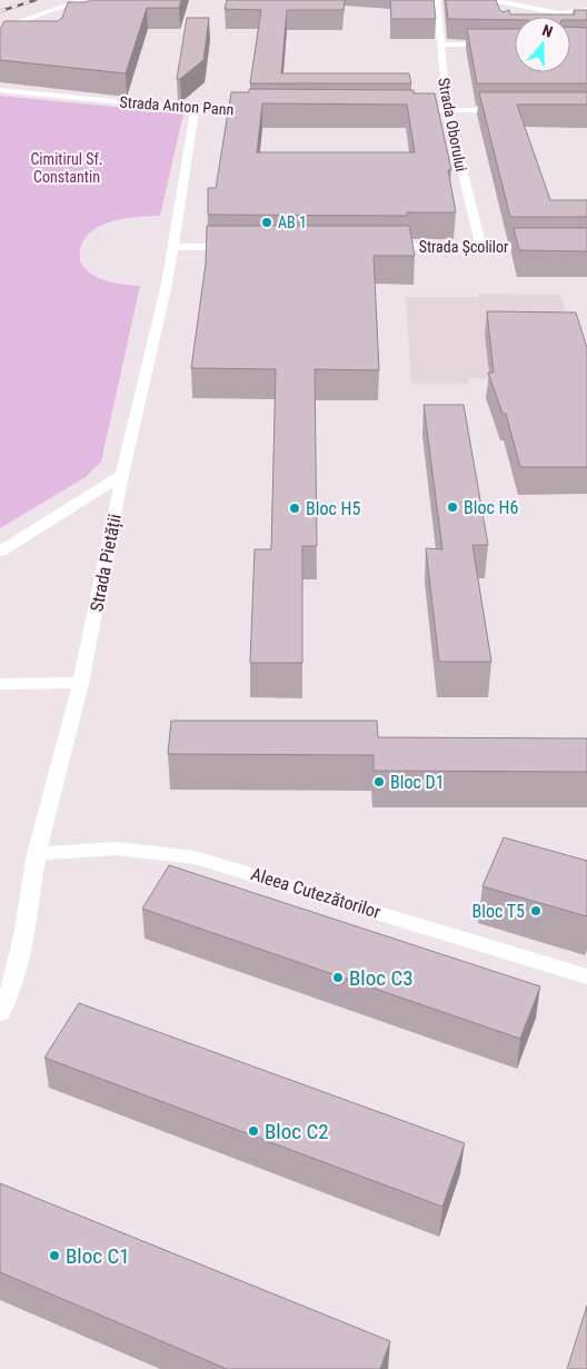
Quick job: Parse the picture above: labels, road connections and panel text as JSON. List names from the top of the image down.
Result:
{
  "streets": {
    "street": [
      "Strada Anton Pann",
      "Strada Oborului",
      "Strada Școlilor",
      "Strada Pietății",
      "Aleea Cutezătorilor"
    ]
  },
  "crossings": [
    ["Strada Anton Pann", "Strada Pietății"],
    ["Strada Oborului", "Strada Școlilor"],
    ["Strada Pietății", "Aleea Cutezătorilor"]
  ],
  "parks": ["Cimitirul Sf. Constantin"],
  "places": [
    "AB 1",
    "Bloc H6",
    "Bloc H5",
    "Bloc D1",
    "Bloc T5",
    "Bloc C3",
    "Bloc C2",
    "Bloc C1"
  ],
  "north": "top"
}
